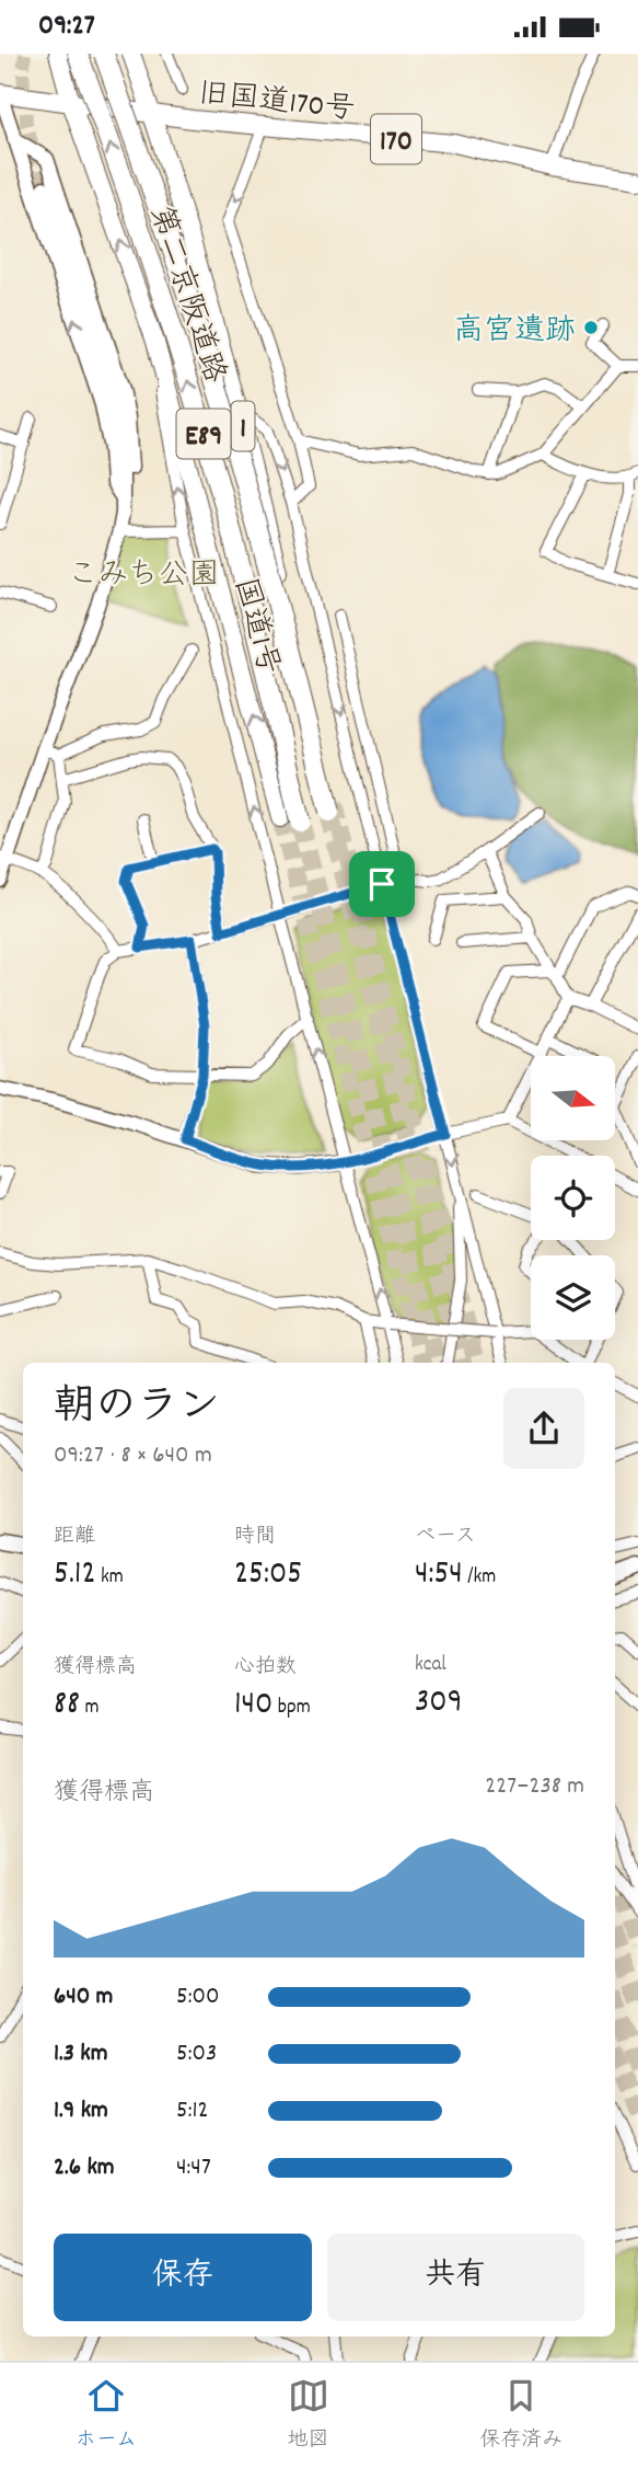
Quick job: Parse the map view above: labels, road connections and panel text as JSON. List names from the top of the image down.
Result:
{
  "streets": {
    "highway": [
      "旧国道170号",
      "170",
      "第二京阪道路",
      "1",
      "E89",
      "国道1号"
    ]
  },
  "crossings": [
    ["旧国道170号", "国道1号"],
    ["第二京阪道路", "国道1号"]
  ],
  "parks": ["こみち公園"],
  "places": ["高宮遺跡"],
  "north": "right",
  "page": {
    "status": "09:27",
    "heading": ["朝のラン", "09:27 · 8 × 640 m"],
    "stats": [
      ["距離", "5.12 km"],
      ["時間", "25:05"],
      ["ペース", "4:54 /km"],
      ["獲得標高", "88 m"],
      ["心拍数", "140 bpm"],
      ["kcal", "309"]
    ],
    "chart": ["獲得標高", "227–238 m"],
    "list": [
      {
        "name": "640 m",
        "note": "5:00"
      },
      {
        "name": "1.3 km",
        "note": "5:03"
      },
      {
        "name": "1.9 km",
        "note": "5:12"
      },
      {
        "name": "2.6 km",
        "note": "4:47"
      }
    ],
    "buttons": ["保存", "共有"],
    "tabs": ["ホーム", "地図", "保存済み"]
  }
}
